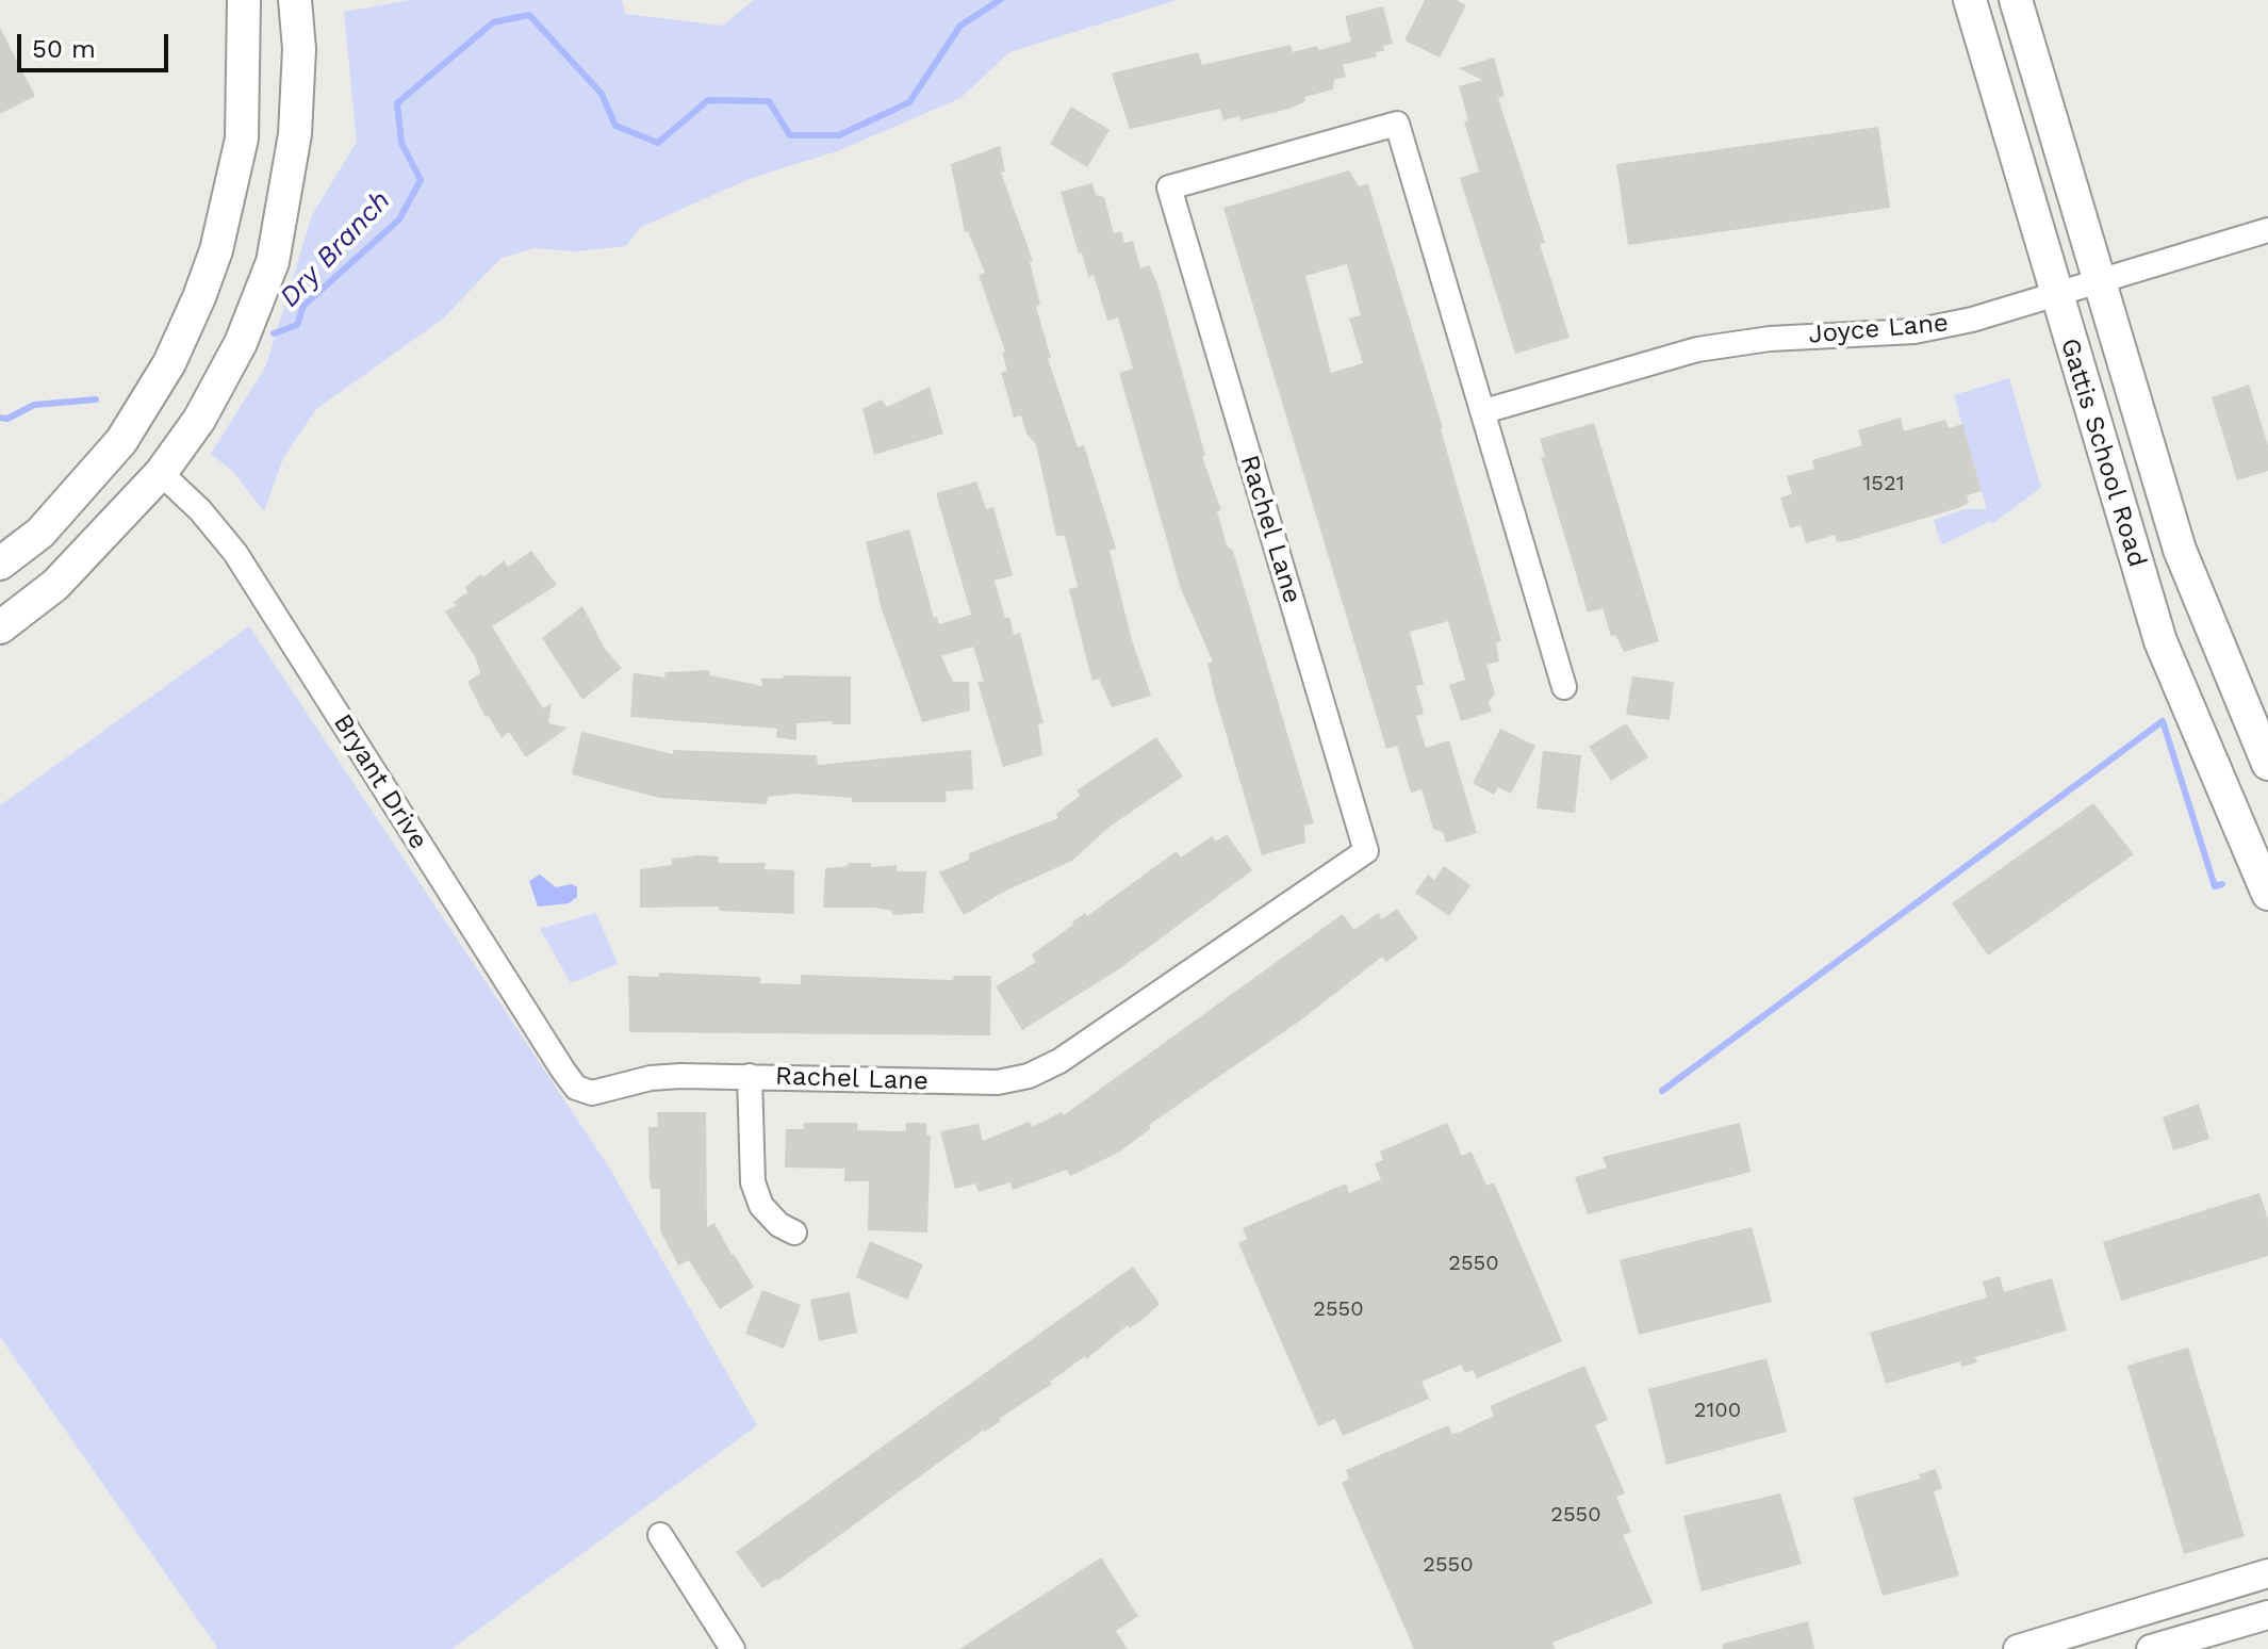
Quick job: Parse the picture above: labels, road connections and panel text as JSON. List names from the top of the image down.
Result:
{
  "streets": {
    "main road": ["Gattis School Road"],
    "street": ["Joyce Lane", "Rachel Lane", "Bryant Drive"]
  },
  "crossings": [
    ["Joyce Lane", "Gattis School Road"],
    ["Joyce Lane", "Rachel Lane"],
    ["Rachel Lane", "Bryant Drive"]
  ],
  "water": ["Dry Branch"],
  "house_numbers": [
    "1521",
    "2550",
    "2550",
    "2100",
    "2550",
    "2550"
  ],
  "scale_bar": "50 m"
}
